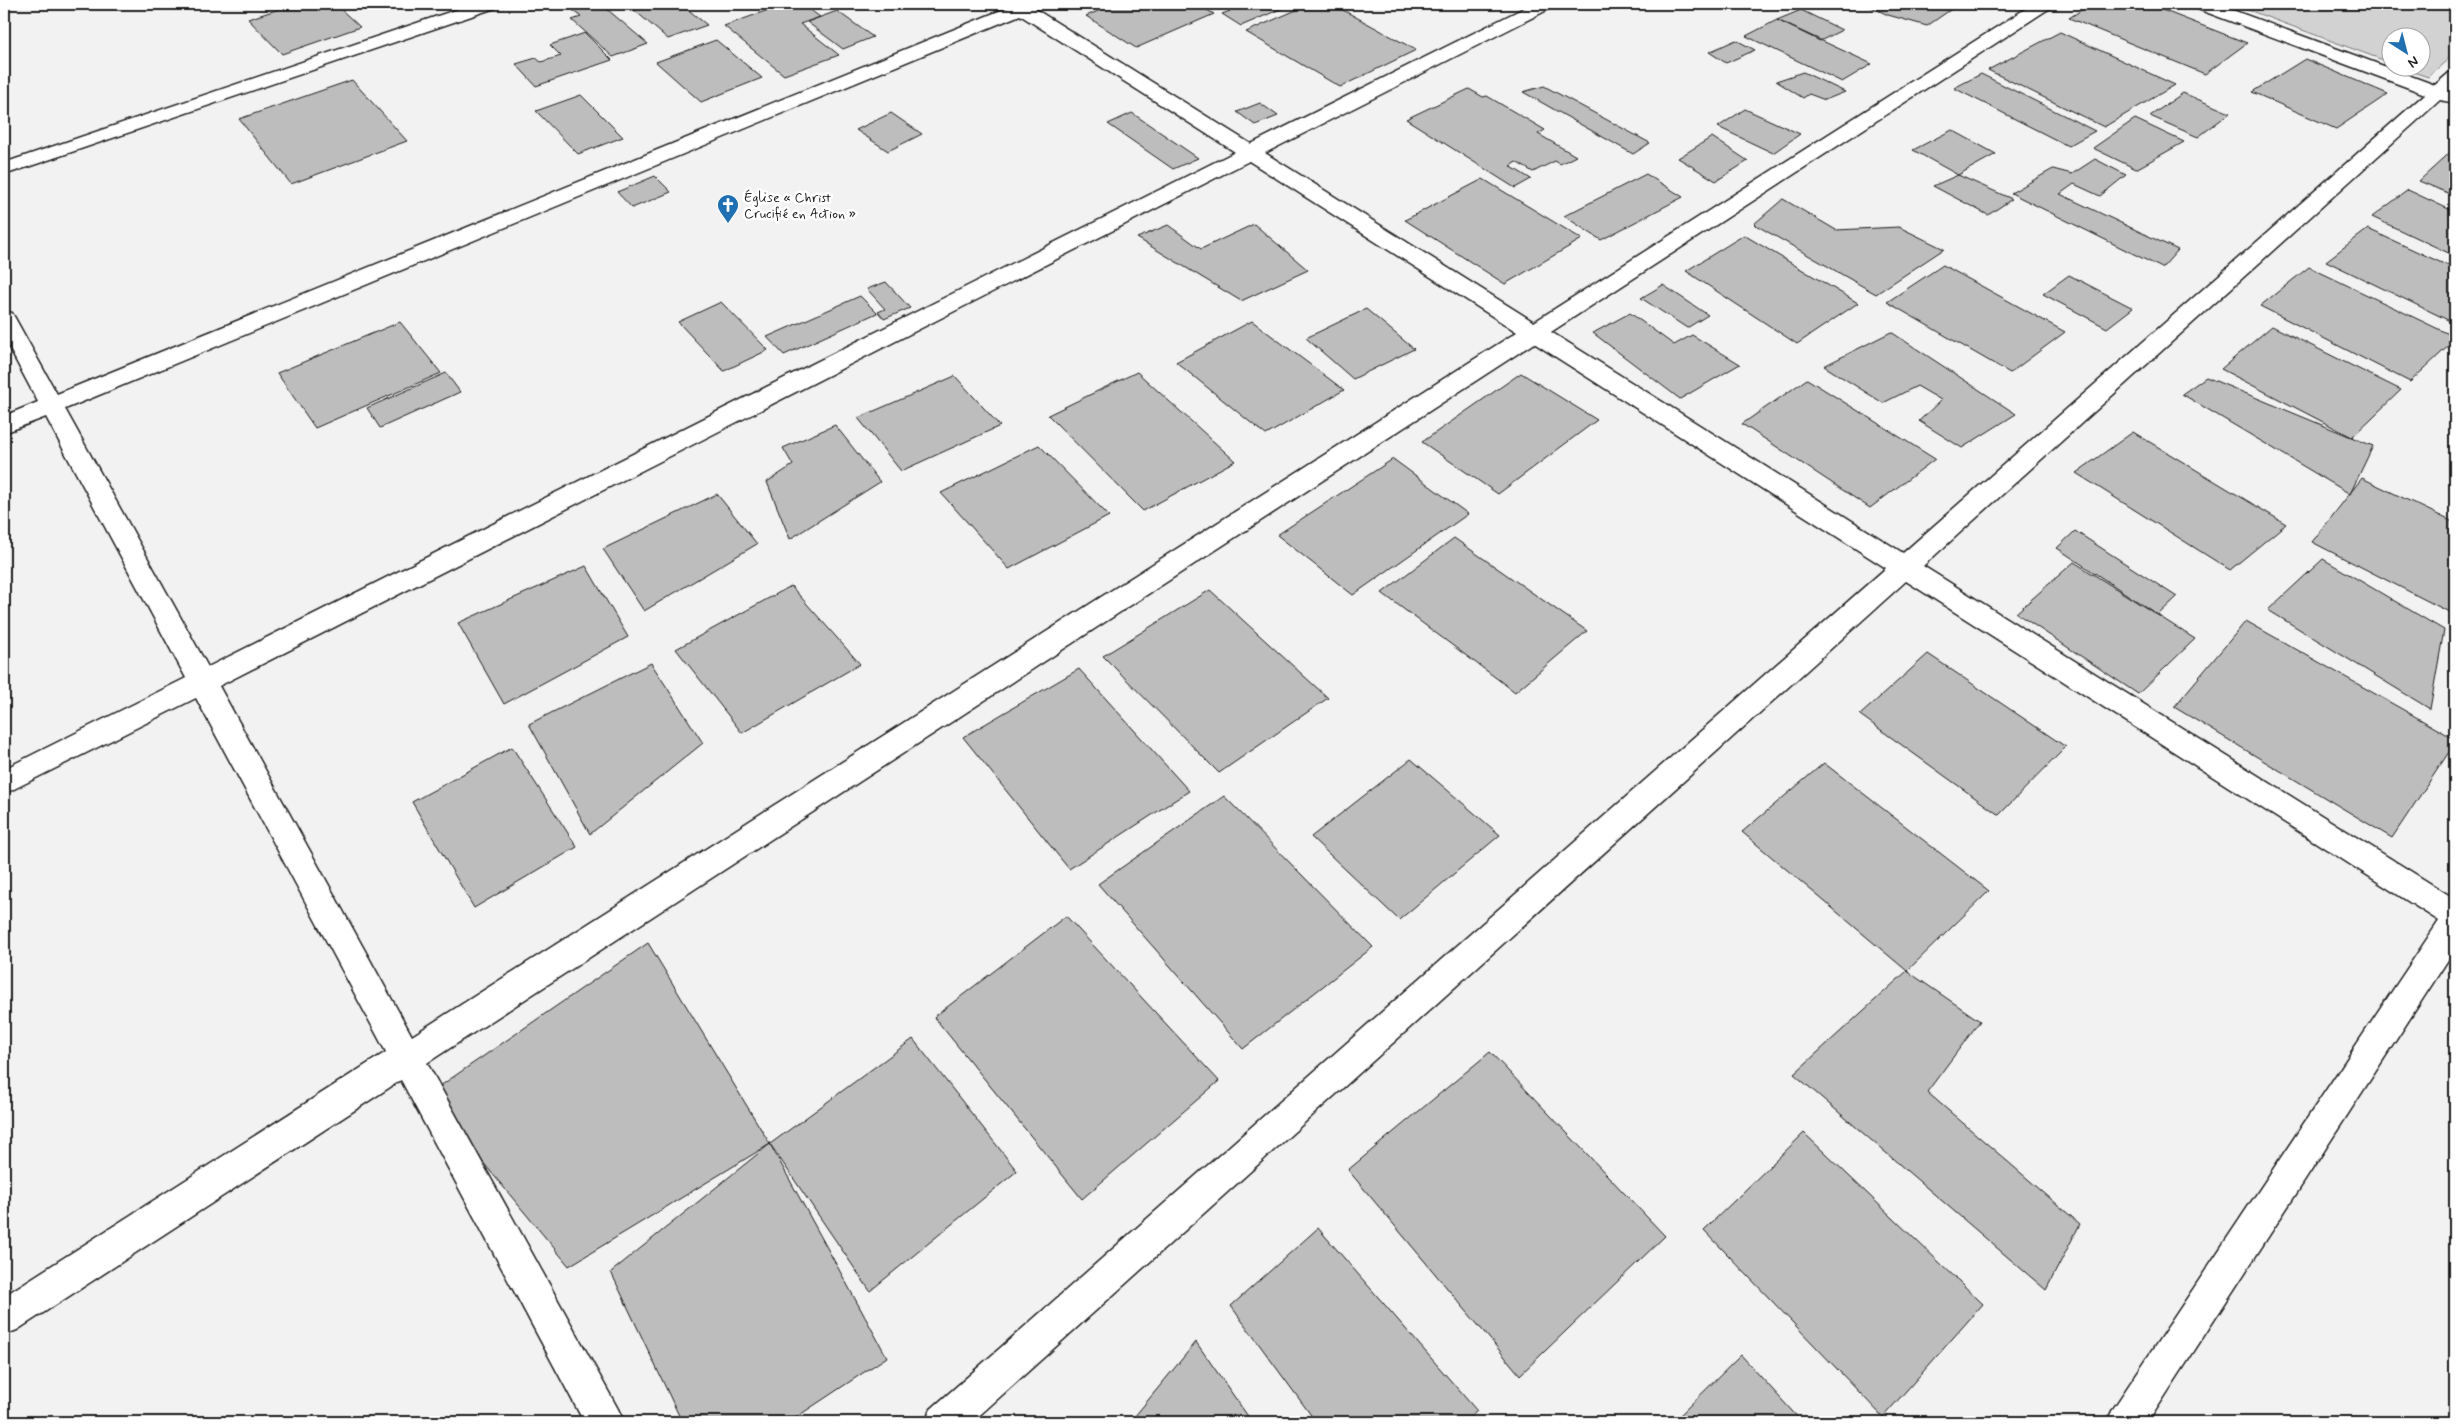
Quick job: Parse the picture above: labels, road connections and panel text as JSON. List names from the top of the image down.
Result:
{
  "places": {
    "church": ["Église « Christ Crucifié en Action »"]
  },
  "north": "bottom right"
}
